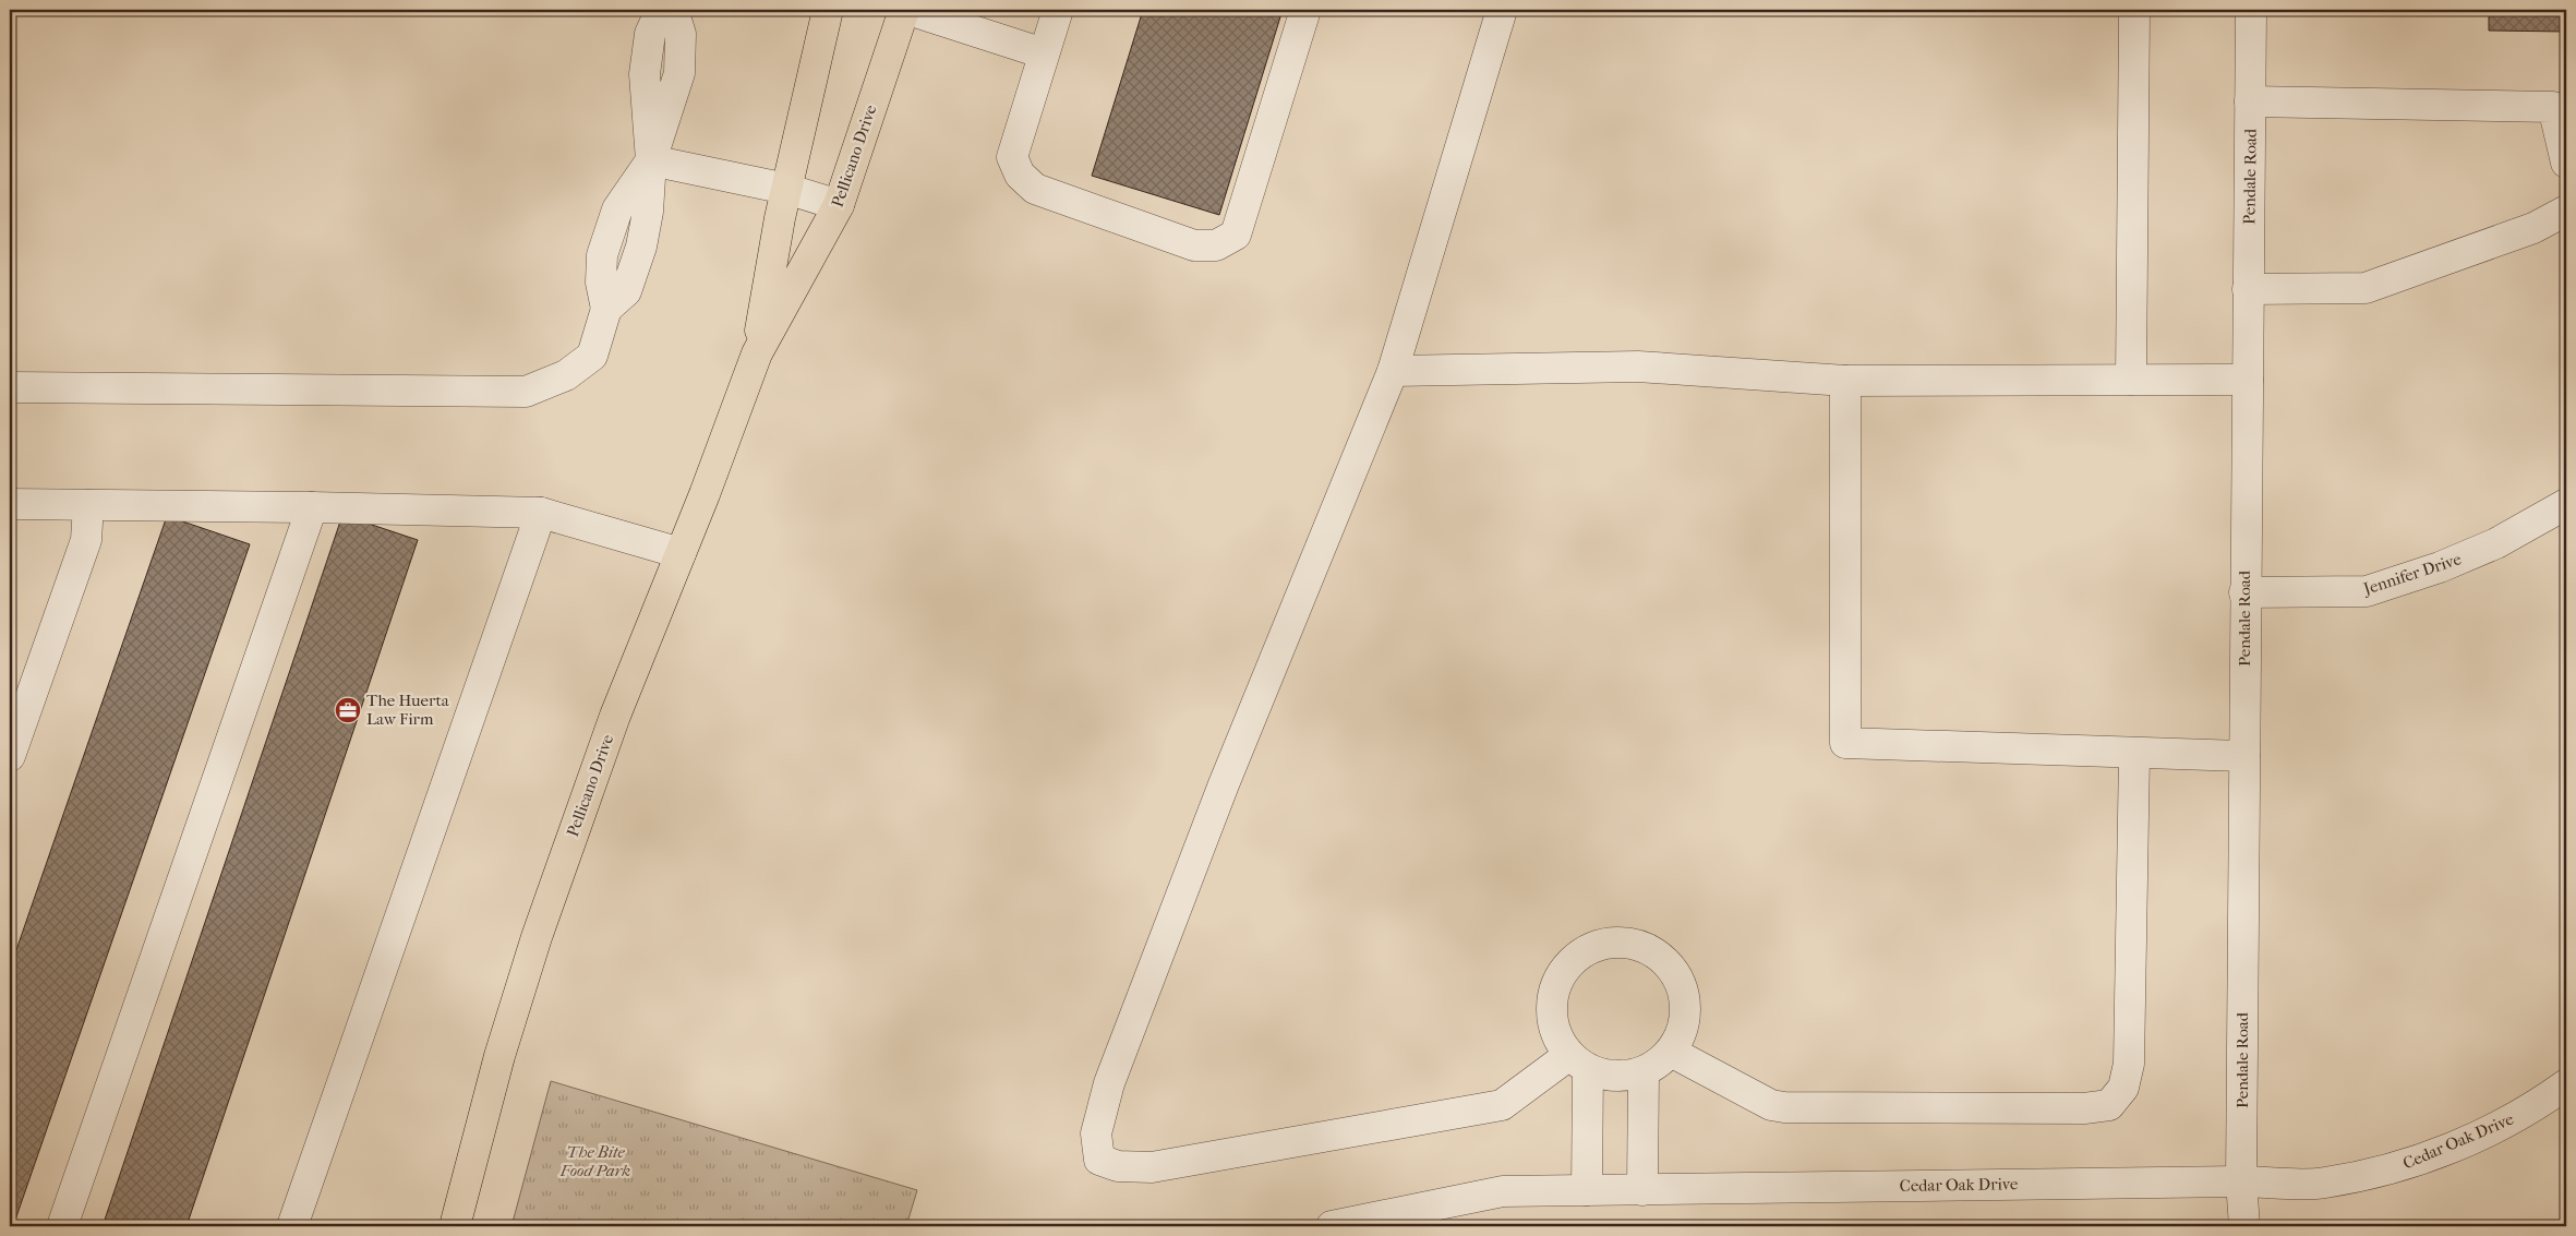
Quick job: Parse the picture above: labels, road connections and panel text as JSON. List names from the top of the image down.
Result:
{
  "streets": {
    "main road": ["Pellicano Drive"],
    "street": ["Pendale Road", "Jennifer Drive", "Cedar Oak Drive"]
  },
  "crossings": [
    ["Pendale Road", "Jennifer Drive"],
    ["Pendale Road", "Cedar Oak Drive"]
  ],
  "parks": ["The Bite Food Park"],
  "places": {
    "office": ["The Huerta Law Firm"]
  }
}
